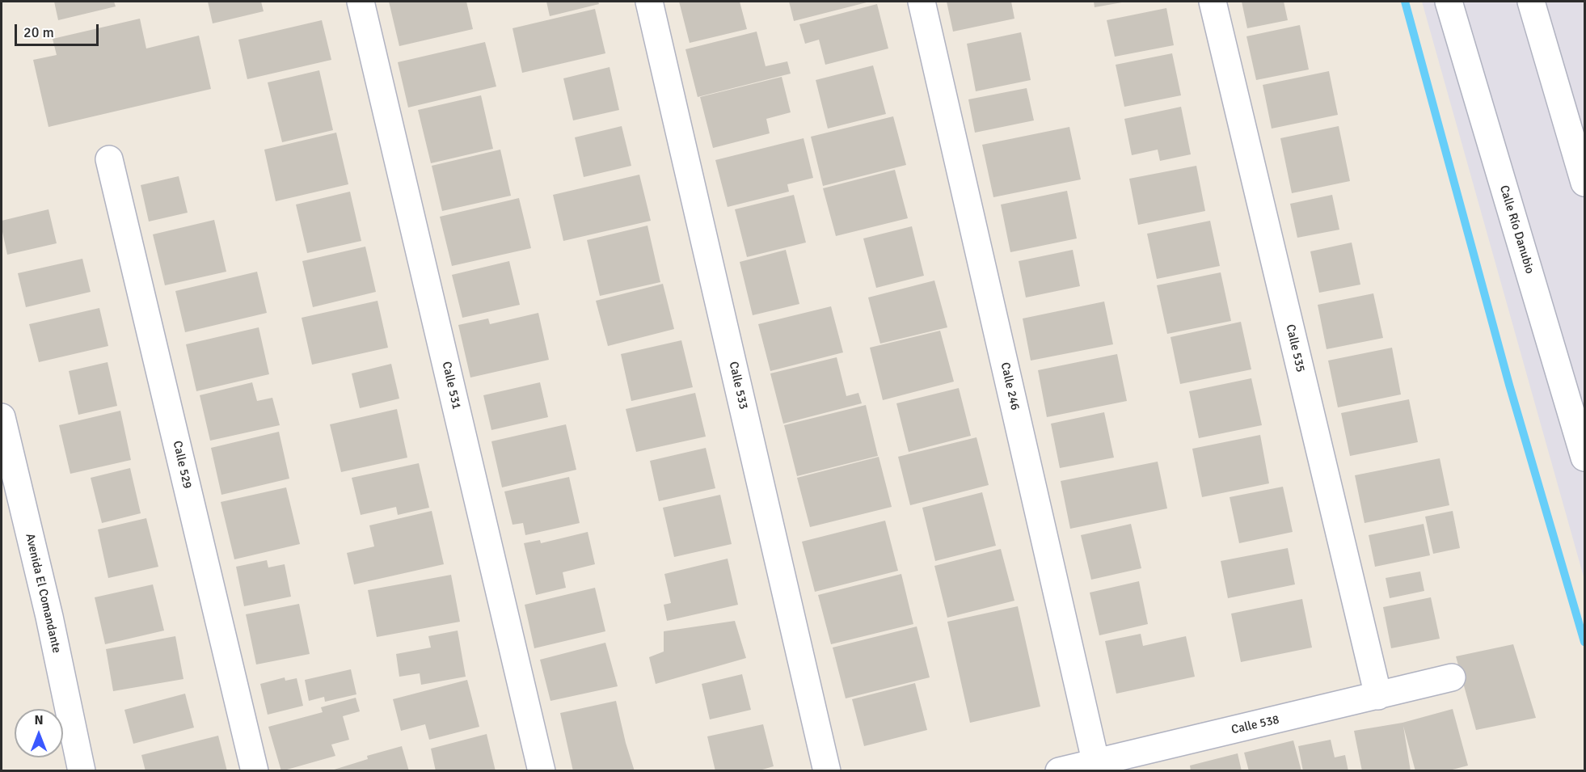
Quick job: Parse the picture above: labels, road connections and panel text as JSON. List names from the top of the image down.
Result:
{
  "streets": {
    "street": [
      "Calle Río Danubio",
      "Calle 535",
      "Calle 531",
      "Calle 533",
      "Calle 246",
      "Calle 529",
      "Avenida El Comandante",
      "Calle 538"
    ]
  },
  "crossings": [
    ["Calle 535", "Calle 538"],
    ["Calle 246", "Calle 538"]
  ],
  "scale_bar": "20 m",
  "north": "top"
}
